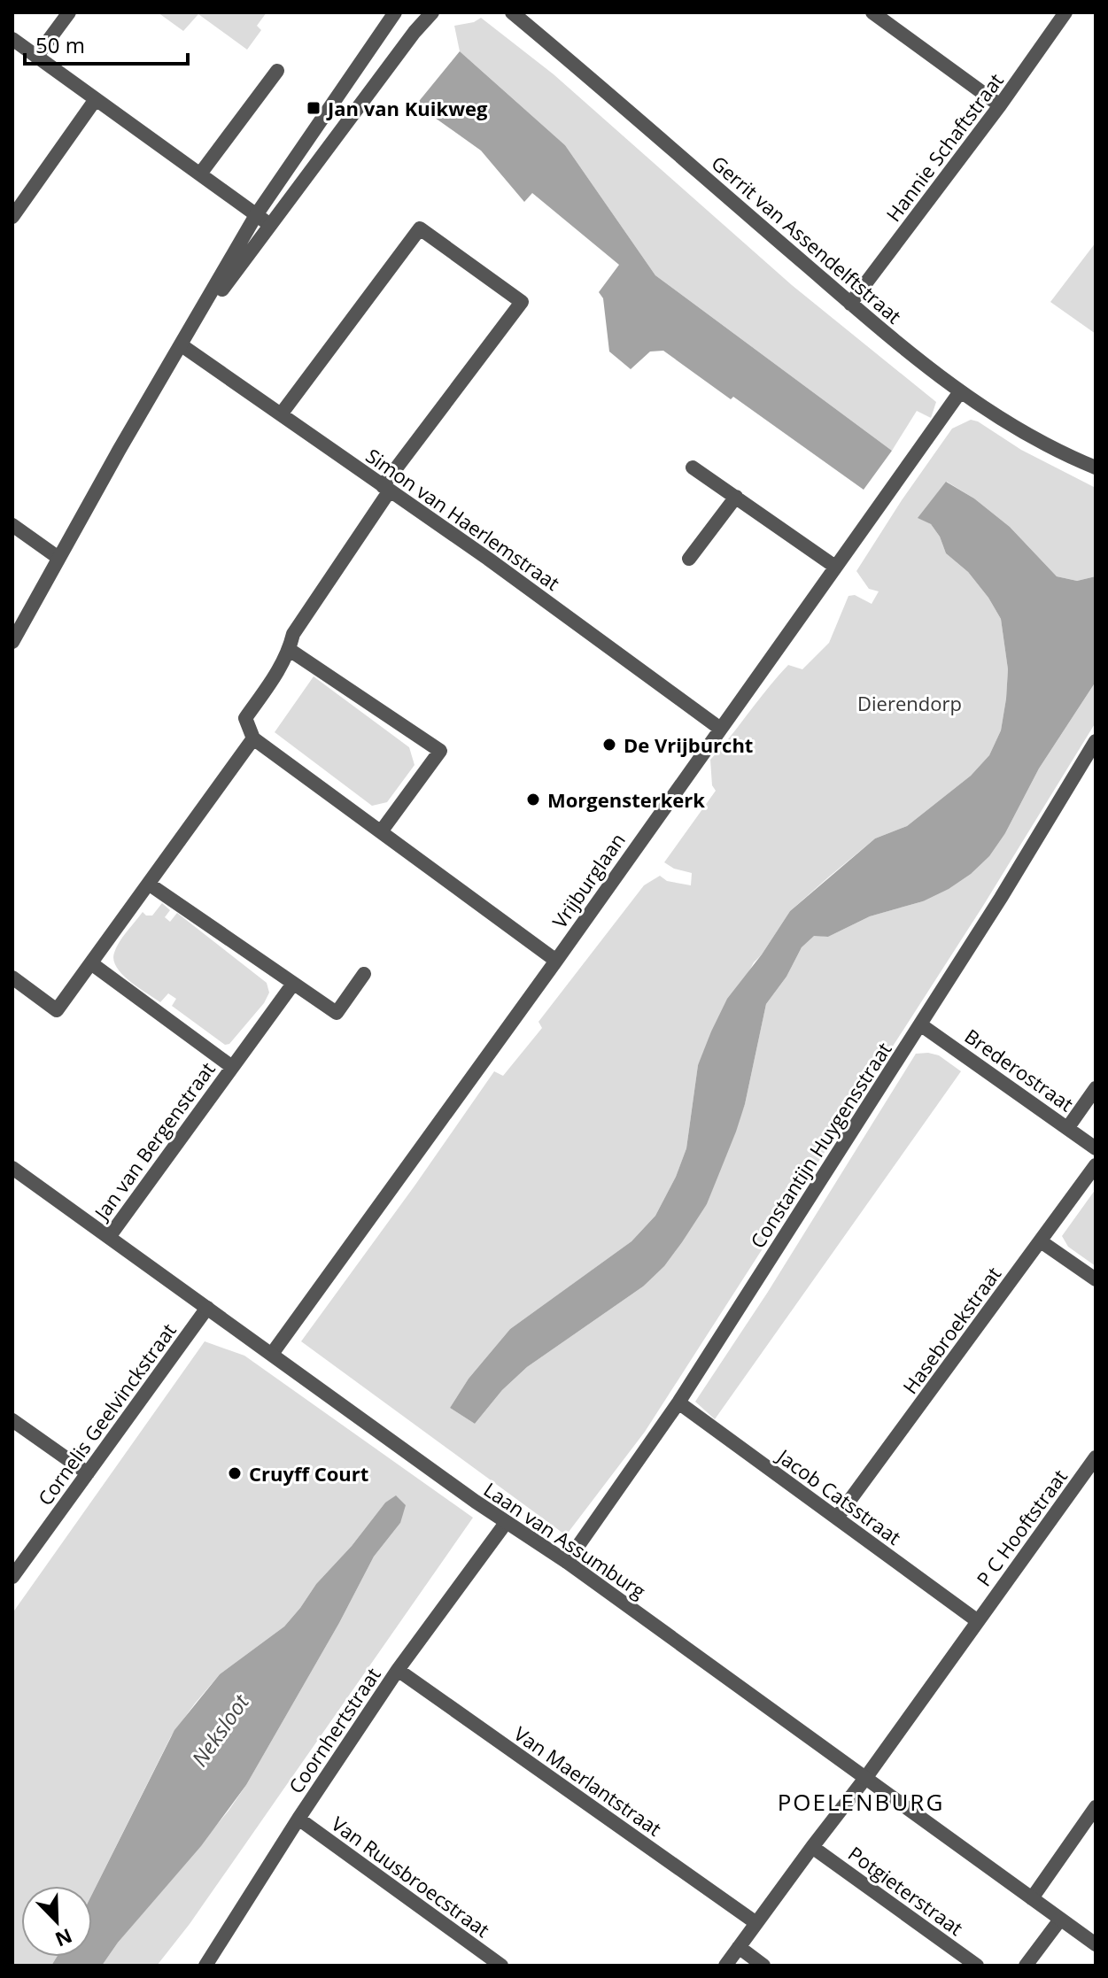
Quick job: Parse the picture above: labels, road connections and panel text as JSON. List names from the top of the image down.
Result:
{
  "streets": {
    "street": [
      "Hannie Schaftstraat",
      "Gerrit van Assendelftstraat",
      "Simon van Haerlemstraat",
      "Vrijburglaan",
      "Brederostraat",
      "Jan van Bergenstraat",
      "Constantijn Huygensstraat",
      "Hasebroekstraat",
      "Cornelis Geelvinckstraat",
      "Jacob Catsstraat",
      "P C Hooftstraat",
      "Laan van Assumburg",
      "Coornhertstraat",
      "Van Maerlantstraat",
      "Van Ruusbroecstraat",
      "Potgieterstraat"
    ]
  },
  "crossings": [
    ["Hannie Schaftstraat", "Gerrit van Assendelftstraat"],
    ["Gerrit van Assendelftstraat", "Vrijburglaan"],
    ["Simon van Haerlemstraat", "Vrijburglaan"],
    ["Vrijburglaan", "Laan van Assumburg"],
    ["Brederostraat", "Constantijn Huygensstraat"],
    ["Jan van Bergenstraat", "Laan van Assumburg"],
    ["Constantijn Huygensstraat", "Jacob Catsstraat"],
    ["Constantijn Huygensstraat", "Laan van Assumburg"],
    ["Hasebroekstraat", "Jacob Catsstraat"],
    ["Cornelis Geelvinckstraat", "Laan van Assumburg"],
    ["Jacob Catsstraat", "P C Hooftstraat"],
    ["P C Hooftstraat", "Laan van Assumburg"],
    ["Laan van Assumburg", "Coornhertstraat"],
    ["Coornhertstraat", "Van Maerlantstraat"],
    ["Coornhertstraat", "Van Ruusbroecstraat"]
  ],
  "districts": ["POELENBURG"],
  "water": ["Neksloot"],
  "parks": ["Dierendorp"],
  "places": {
    "transit": ["Jan van Kuikweg"],
    "other": ["De Vrijburcht", "Morgensterkerk", "Cruyff Court"]
  },
  "scale_bar": "50 m",
  "north": "bottom right"
}
